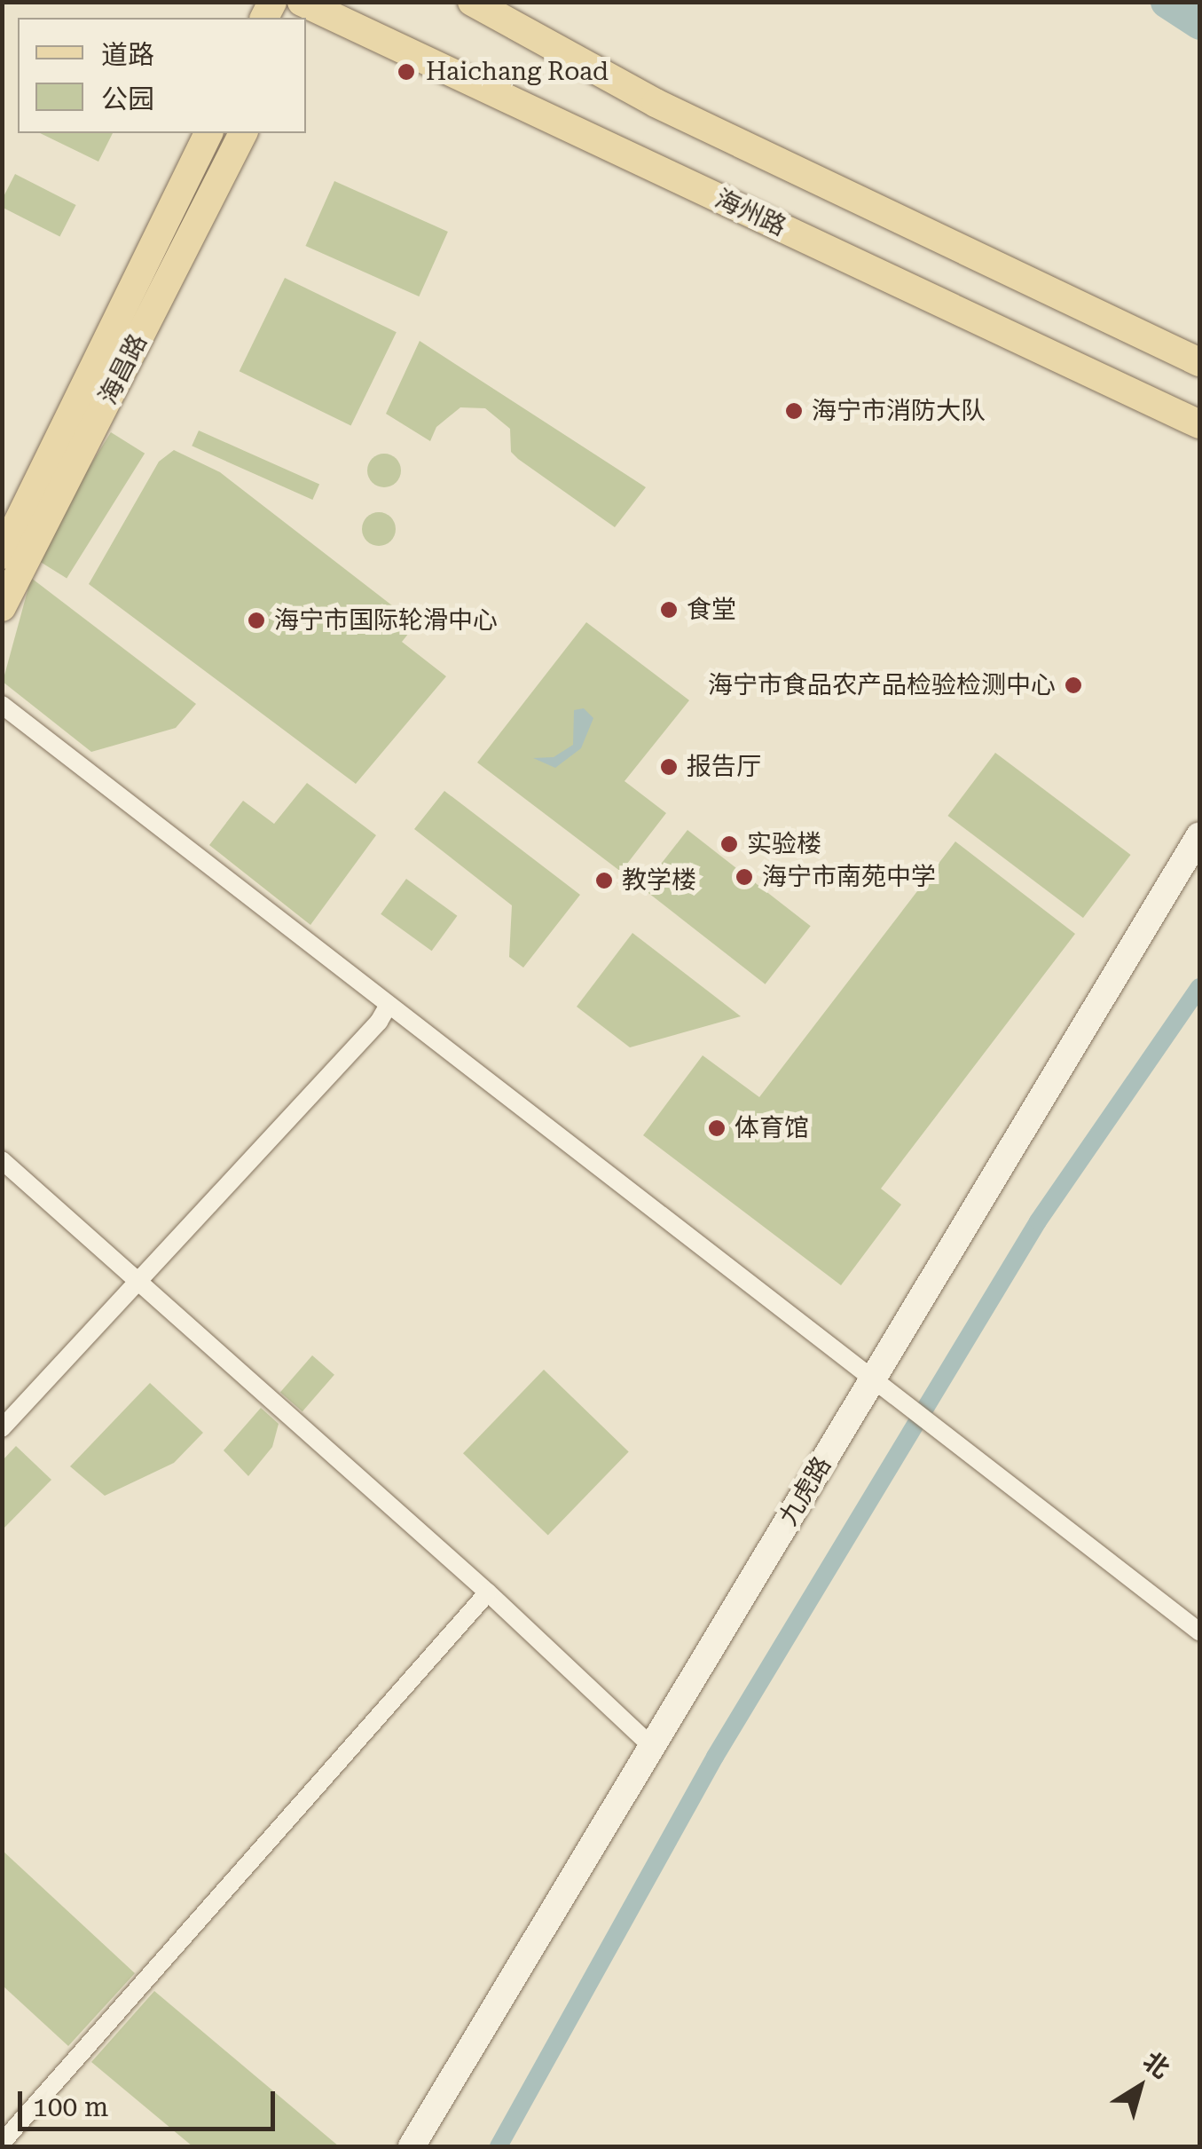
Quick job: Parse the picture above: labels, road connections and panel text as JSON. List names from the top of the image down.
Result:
{
  "streets": {
    "main road": ["海州路", "海昌路"],
    "street": ["九虎路"]
  },
  "places": [
    "Haichang Road",
    "海宁市消防大队",
    "食堂",
    "海宁市国际轮滑中心",
    "海宁市食品农产品检验检测中心",
    "报告厅",
    "实验楼",
    "海宁市南苑中学",
    "教学楼",
    "体育馆"
  ],
  "legend": ["道路", "公园"],
  "scale_bar": "100 m",
  "north": "top right"
}
